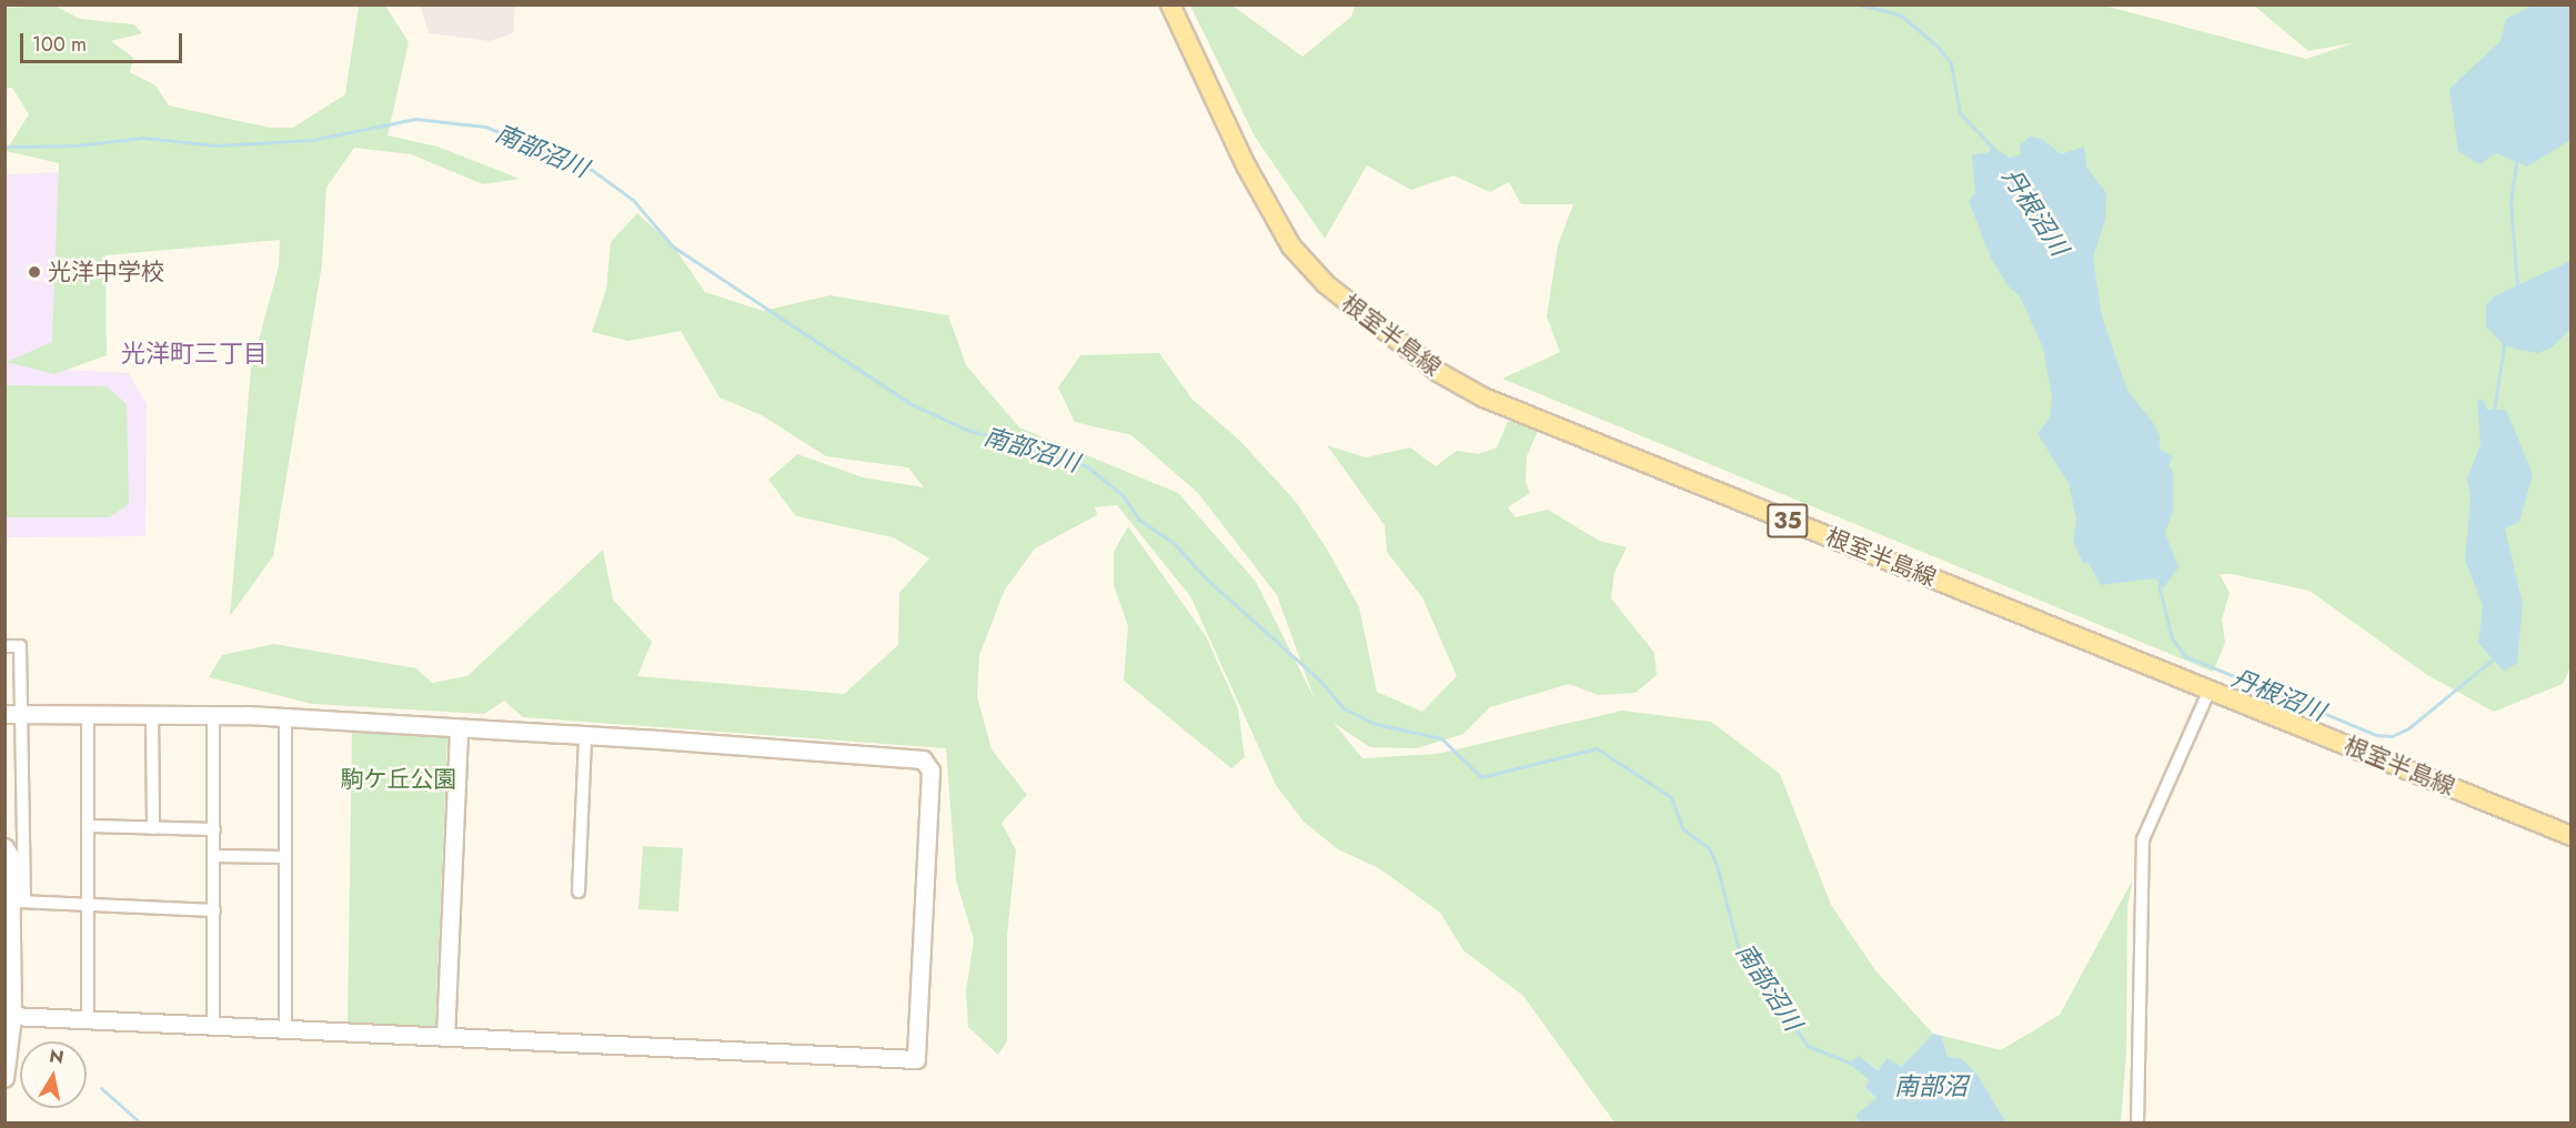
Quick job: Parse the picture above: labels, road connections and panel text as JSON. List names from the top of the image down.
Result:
{
  "streets": {
    "main road": ["根室半島線", "35"]
  },
  "districts": ["光洋町三丁目"],
  "water": ["南部沼川", "丹根沼川", "南部沼"],
  "parks": ["駒ケ丘公園"],
  "places": ["光洋中学校"],
  "scale_bar": "100 m",
  "north": "top"
}
